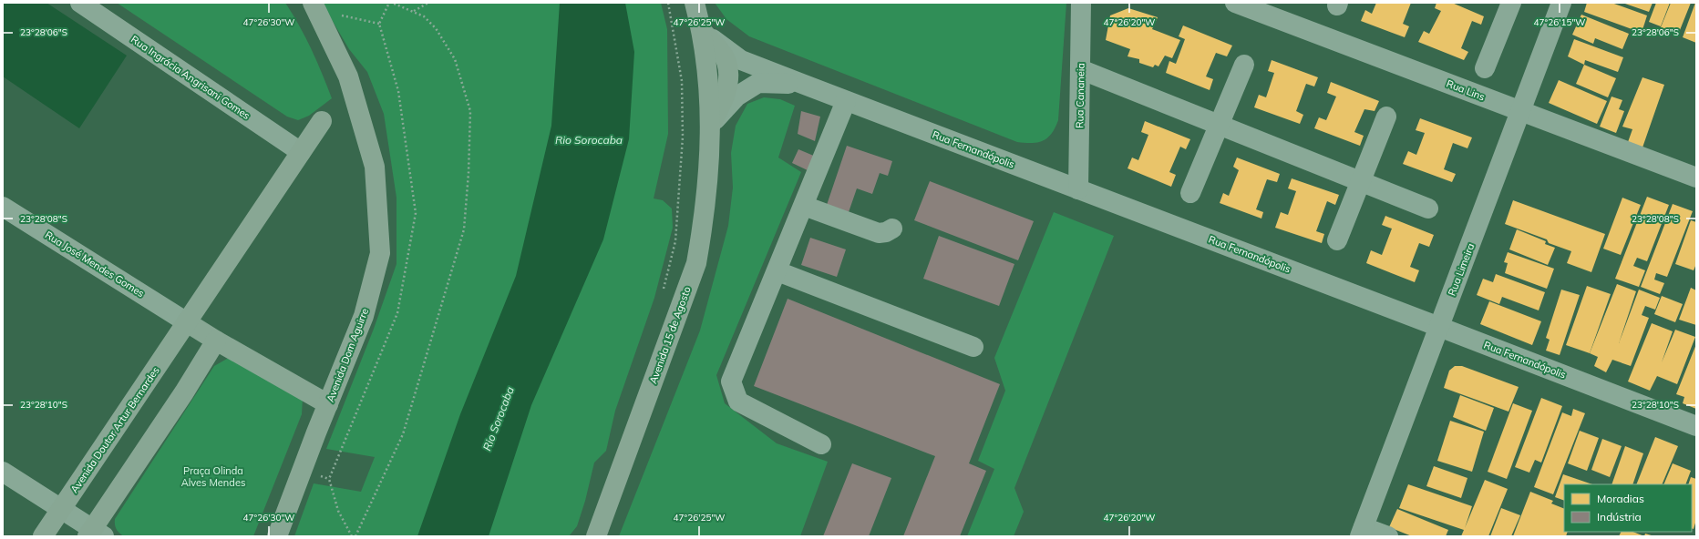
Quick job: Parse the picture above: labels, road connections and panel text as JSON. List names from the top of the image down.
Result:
{
  "streets": {
    "main road": ["Avenida 15 de Agosto", "Avenida Dom Aguirre", "Avenida Doutor Artur Bernardes"],
    "street": [
      "Rua Ingrácia Angrisani Gomes",
      "Rua Lins",
      "Rua Cananeia",
      "Rua Fernandópolis",
      "Rua José Mendes Gomes",
      "Rua Limeira"
    ]
  },
  "crossings": [
    ["Rua Ingrácia Angrisani Gomes", "Avenida Doutor Artur Bernardes"],
    ["Rua Lins", "Rua Limeira"],
    ["Rua Cananeia", "Rua Fernandópolis"],
    ["Rua Fernandópolis", "Rua Limeira"],
    ["Rua Fernandópolis", "Avenida 15 de Agosto"],
    ["Rua José Mendes Gomes", "Avenida Doutor Artur Bernardes"]
  ],
  "water": ["Rio Sorocaba"],
  "parks": ["Praça Olinda Alves Mendes"],
  "legend": ["Moradias", "Indústria"],
  "coordinates": [
    "47°26'30\"W",
    "47°26'25\"W",
    "47°26'20\"W",
    "47°26'15\"W",
    "23°28'06\"S",
    "23°28'08\"S",
    "23°28'10\"S"
  ]
}
